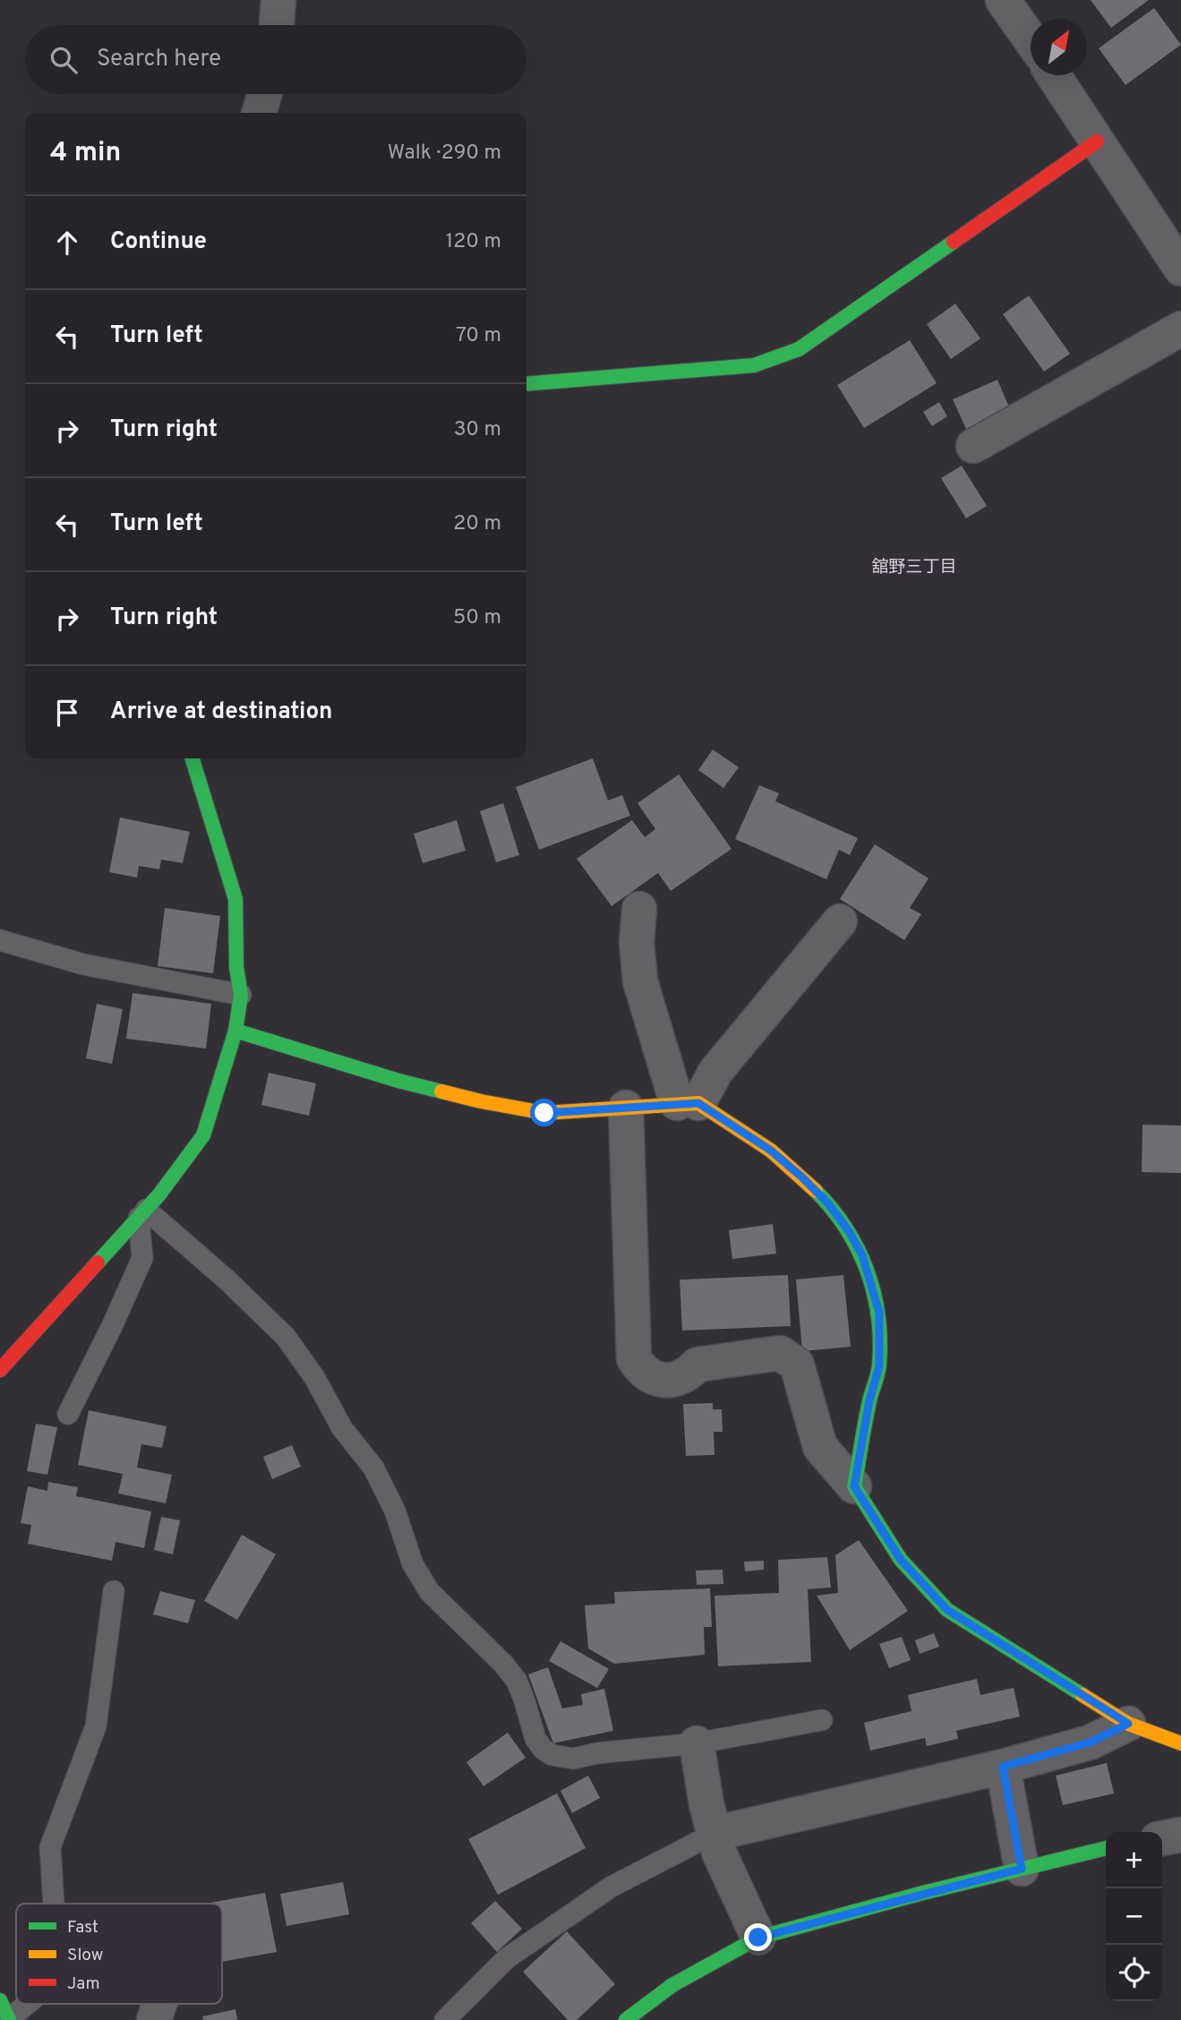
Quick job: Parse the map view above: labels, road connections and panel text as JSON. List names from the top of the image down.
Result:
{
  "districts": ["舘野三丁目"],
  "legend": ["Fast", "Slow", "Jam"],
  "north": "top right",
  "page": {
    "search": "Search here",
    "heading": ["4 min", "Walk · 290 m"],
    "list": [
      ["Continue", "120 m"],
      ["Turn left", "70 m"],
      ["Turn right", "30 m"],
      ["Turn left", "20 m"],
      ["Turn right", "50 m"],
      "Arrive at destination"
    ],
    "map_buttons": ["+", "−"]
  }
}
